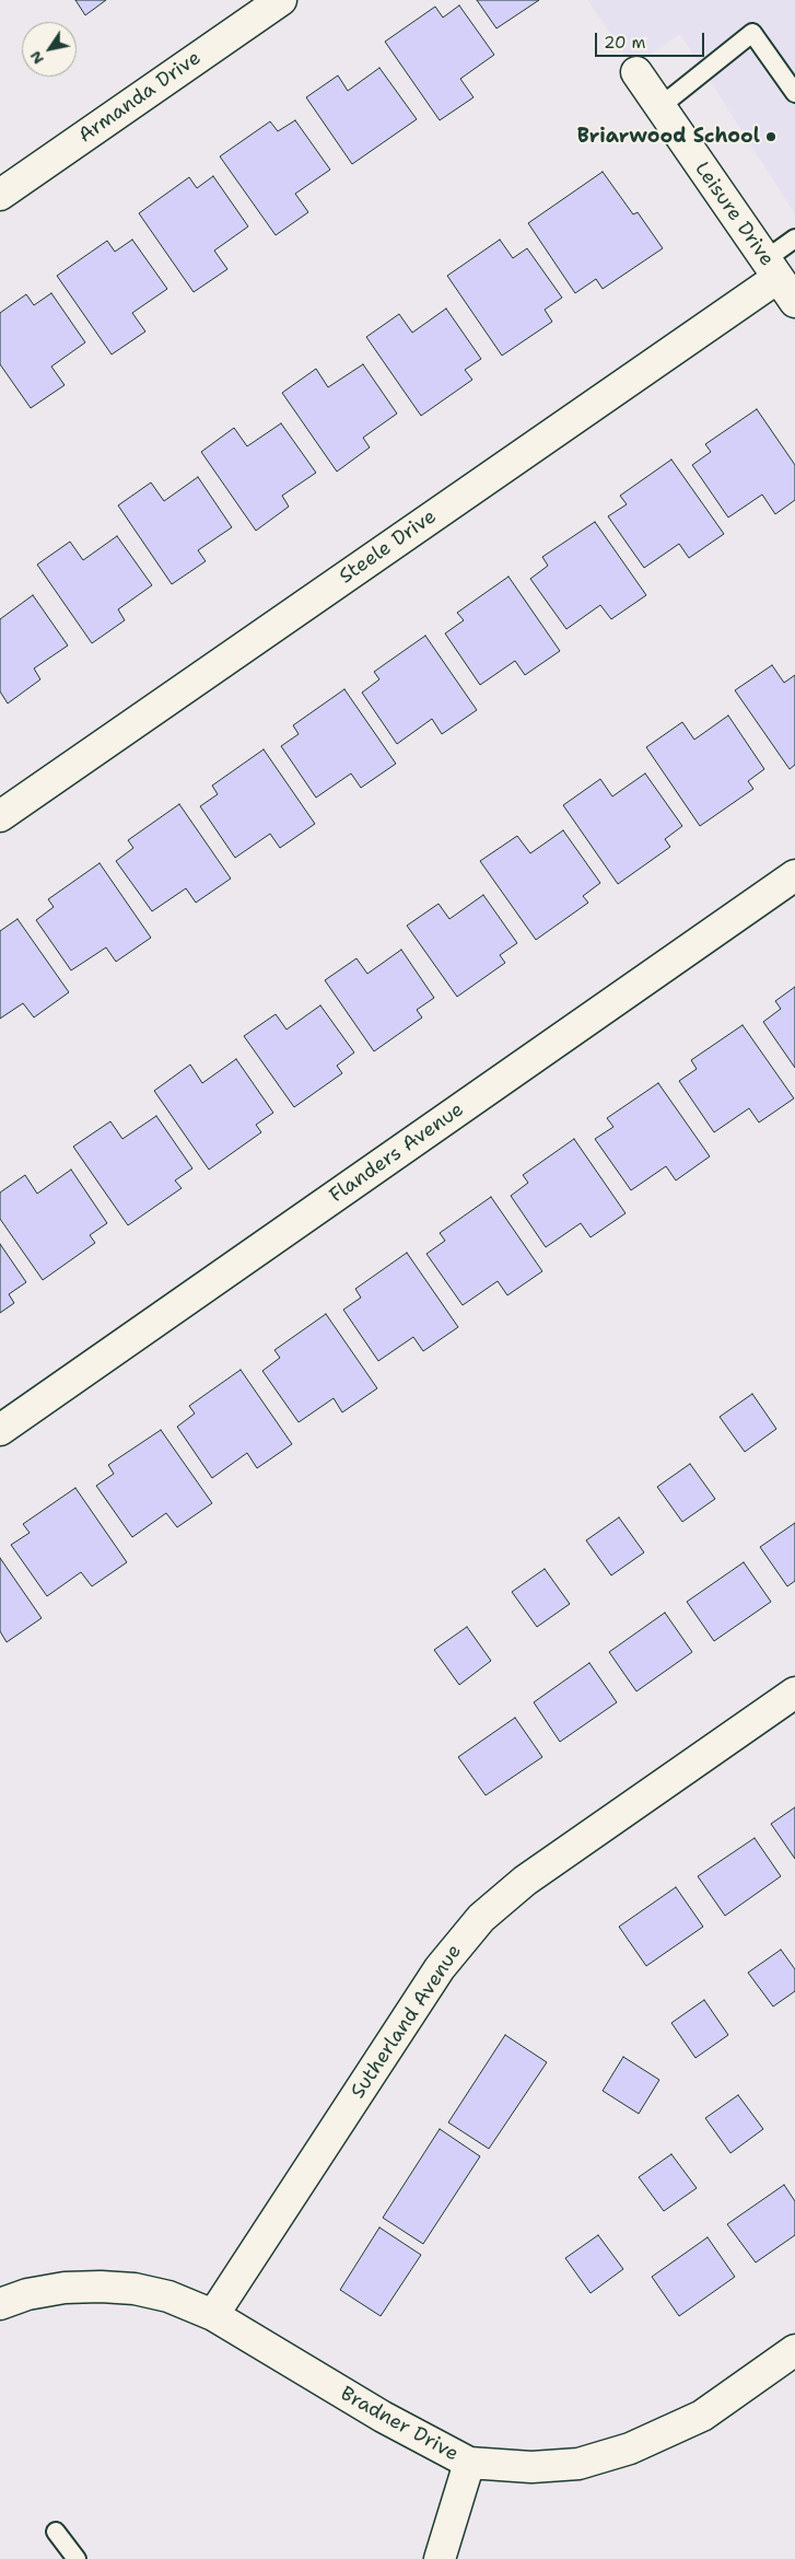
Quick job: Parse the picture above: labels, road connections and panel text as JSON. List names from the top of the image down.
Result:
{
  "streets": {
    "street": [
      "Armanda Drive",
      "Leisure Drive",
      "Steele Drive",
      "Flanders Avenue",
      "Sutherland Avenue",
      "Bradner Drive"
    ]
  },
  "crossings": [
    ["Leisure Drive", "Steele Drive"],
    ["Sutherland Avenue", "Bradner Drive"]
  ],
  "places": ["Briarwood School"],
  "scale_bar": "20 m",
  "north": "bottom left"
}
